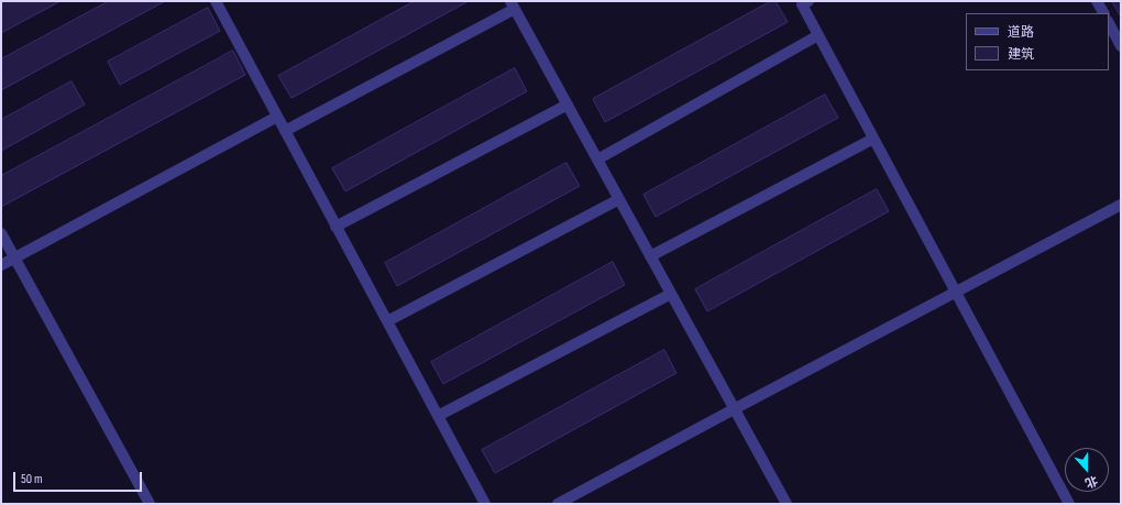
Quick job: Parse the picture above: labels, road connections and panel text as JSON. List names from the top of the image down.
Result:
{
  "legend": ["道路", "建筑"],
  "scale_bar": "50 m",
  "north": "bottom"
}
